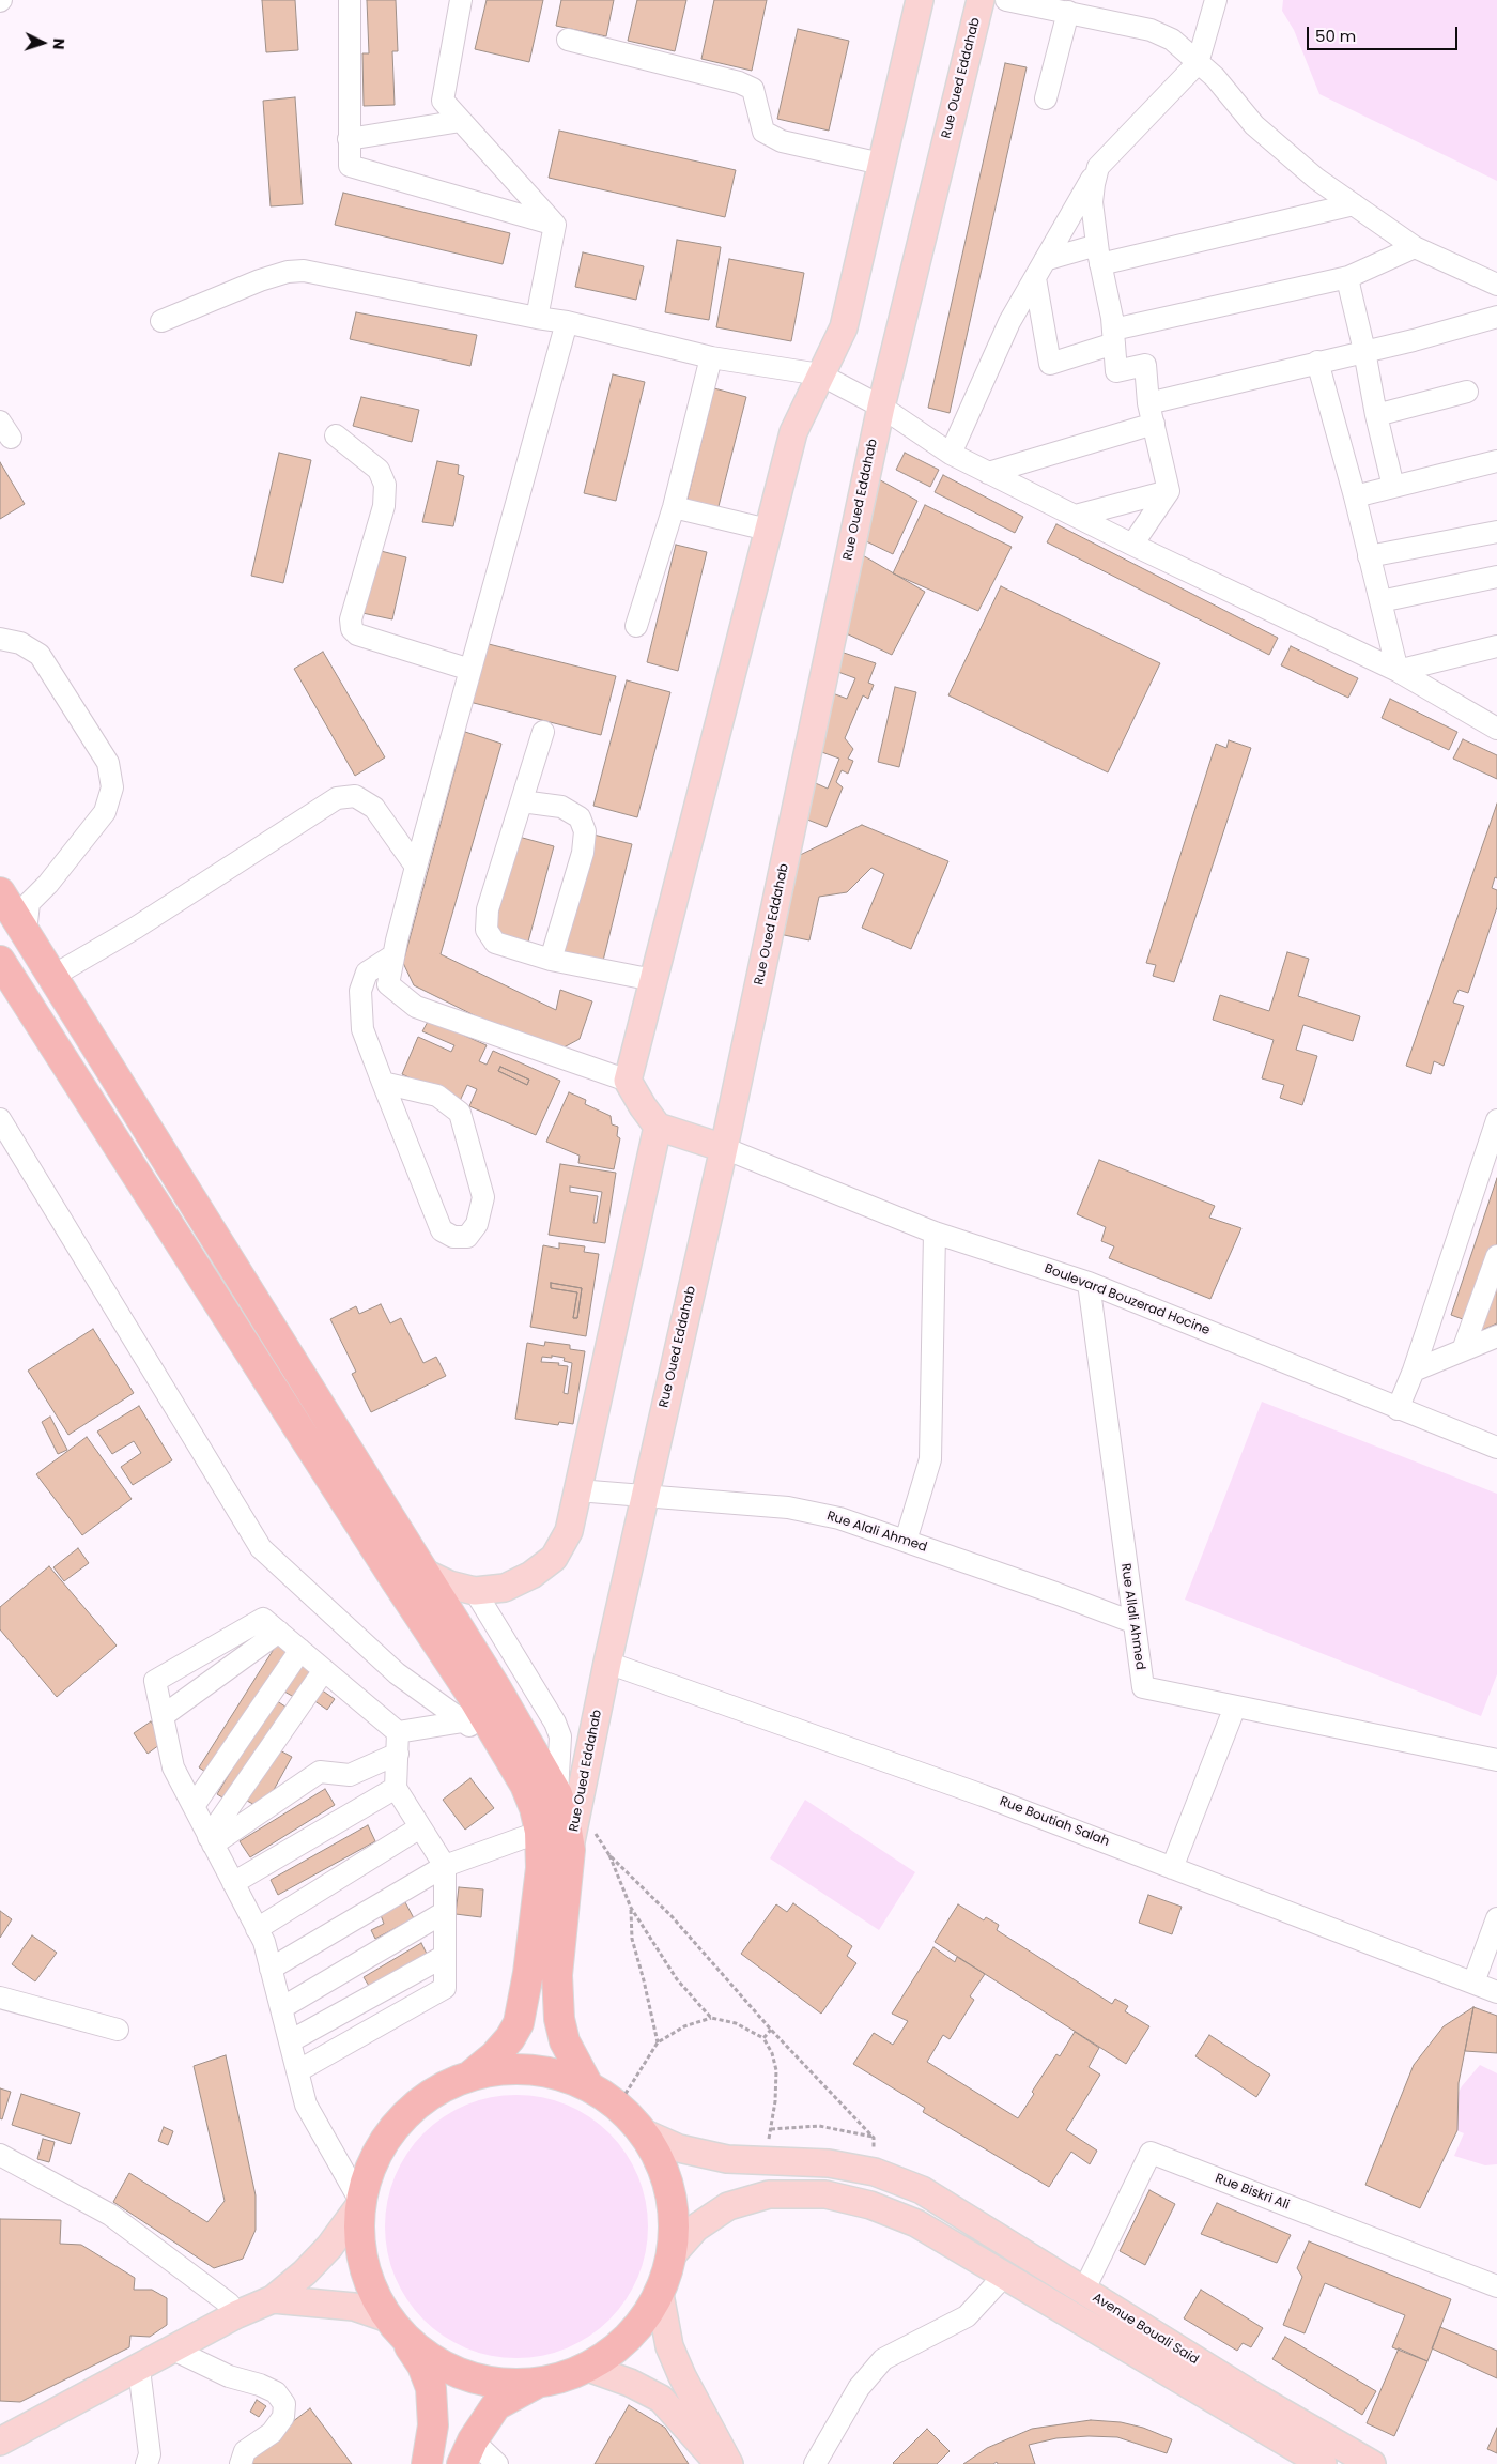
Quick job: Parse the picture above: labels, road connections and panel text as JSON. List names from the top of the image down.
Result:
{
  "streets": {
    "main road": ["Rue Oued Eddahab", "Avenue Bouali Said"],
    "street": [
      "Boulevard Bouzerad Hocine",
      "Rue Alali Ahmed",
      "Rue Allali Ahmed",
      "Rue Boutiah Salah",
      "Rue Biskri Ali"
    ]
  },
  "crossings": [
    ["Rue Oued Eddahab", "Boulevard Bouzerad Hocine"],
    ["Rue Oued Eddahab", "Rue Alali Ahmed"],
    ["Rue Oued Eddahab", "Rue Boutiah Salah"],
    ["Boulevard Bouzerad Hocine", "Rue Allali Ahmed"],
    ["Rue Alali Ahmed", "Rue Allali Ahmed"],
    ["Rue Biskri Ali", "Avenue Bouali Said"]
  ],
  "scale_bar": "50 m",
  "north": "right"
}
